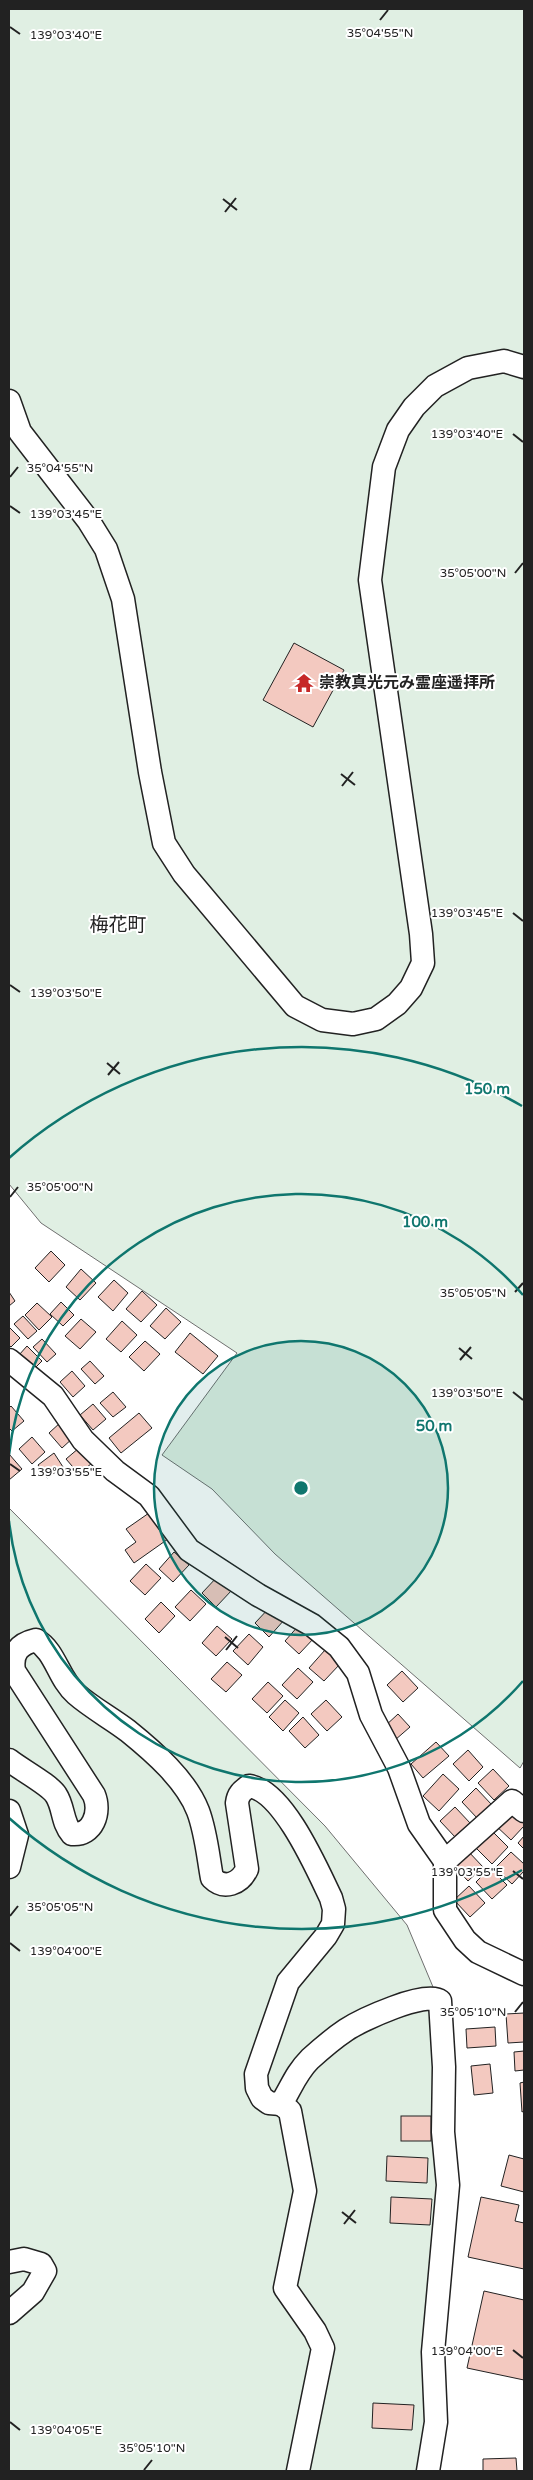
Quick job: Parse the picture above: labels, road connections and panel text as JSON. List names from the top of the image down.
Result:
{
  "districts": ["梅花町"],
  "places": {
    "temple": ["崇教真光元み霊座遥拝所"]
  },
  "coordinates": [
    "35°04'55\"N",
    "139°03'40\"E",
    "139°03'45\"E",
    "35°05'00\"N",
    "139°03'50\"E",
    "35°05'05\"N",
    "139°03'55\"E",
    "139°04'00\"E",
    "35°05'10\"N",
    "139°04'05\"E"
  ],
  "rings": ["150 m", "100 m", "50 m"]
}
